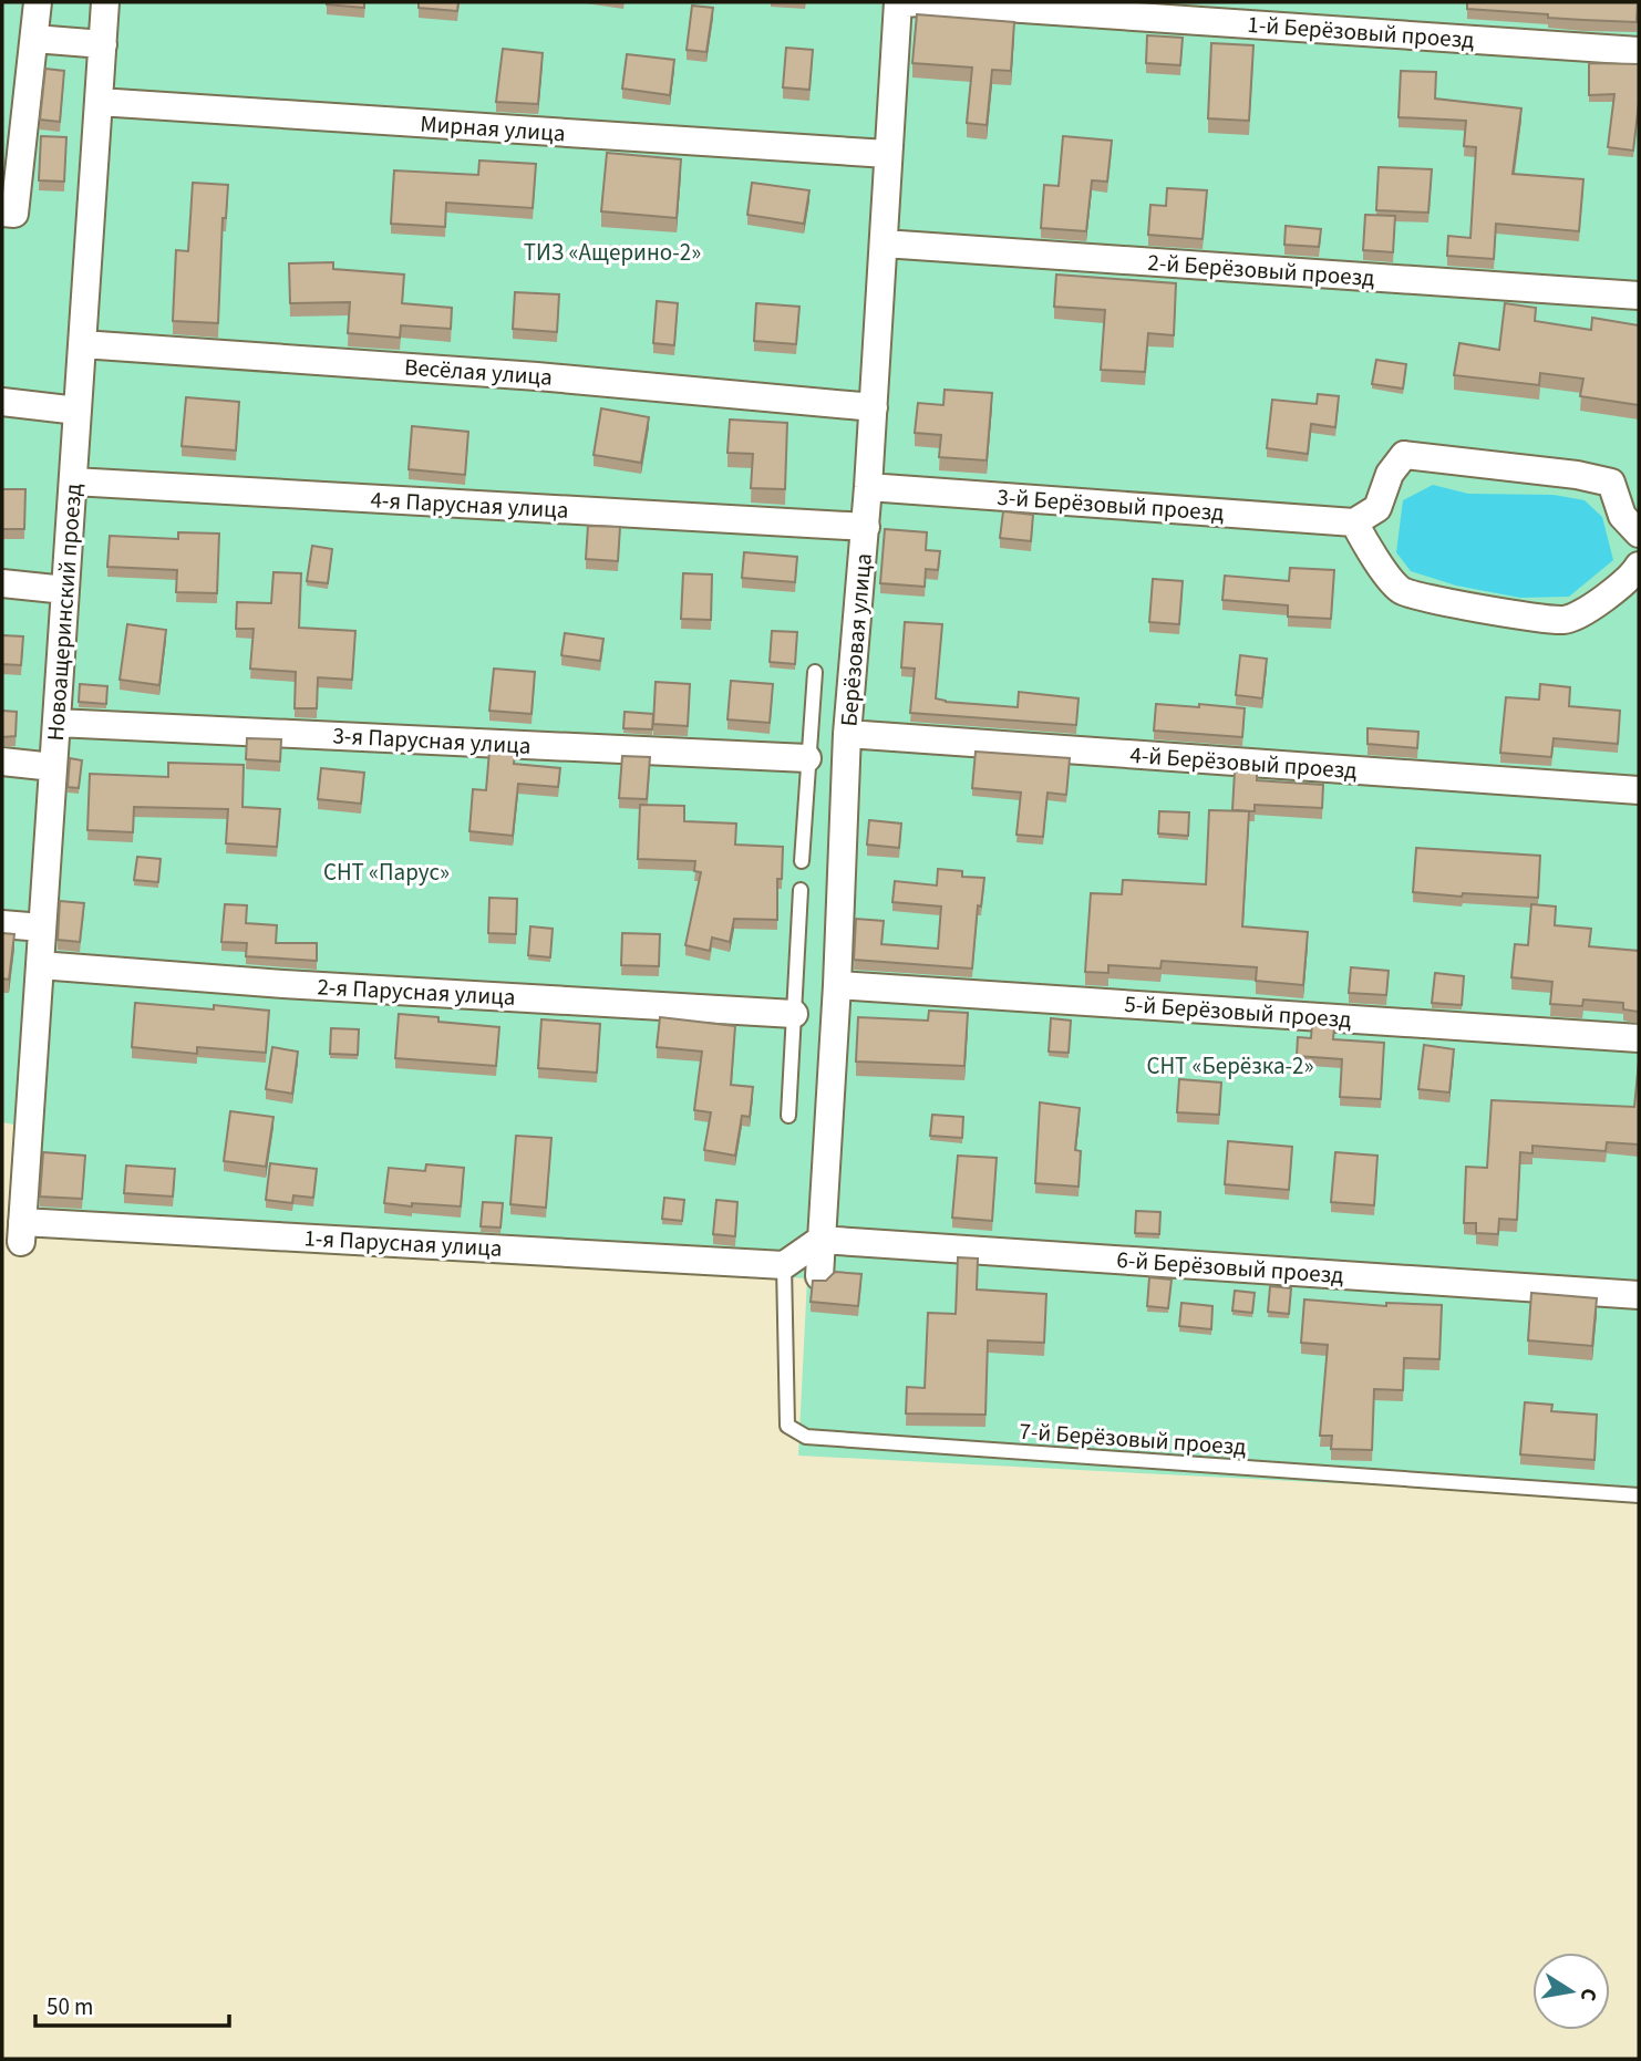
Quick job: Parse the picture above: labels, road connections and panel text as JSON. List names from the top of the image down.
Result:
{
  "streets": {
    "street": [
      "1-й Берёзовый проезд",
      "Мирная улица",
      "2-й Берёзовый проезд",
      "Весёлая улица",
      "4-я Парусная улица",
      "3-й Берёзовый проезд",
      "Новоащеринский проезд",
      "Берёзовая улица",
      "3-я Парусная улица",
      "4-й Берёзовый проезд",
      "2-я Парусная улица",
      "5-й Берёзовый проезд",
      "1-я Парусная улица",
      "6-й Берёзовый проезд"
    ],
    "lane": ["7-й Берёзовый проезд"]
  },
  "crossings": [
    ["1-й Берёзовый проезд", "Берёзовая улица"],
    ["Мирная улица", "Новоащеринский проезд"],
    ["Мирная улица", "Берёзовая улица"],
    ["2-й Берёзовый проезд", "Берёзовая улица"],
    ["Весёлая улица", "Новоащеринский проезд"],
    ["Весёлая улица", "Берёзовая улица"],
    ["4-я Парусная улица", "Новоащеринский проезд"],
    ["4-я Парусная улица", "Берёзовая улица"],
    ["3-й Берёзовый проезд", "Берёзовая улица"],
    ["Новоащеринский проезд", "3-я Парусная улица"],
    ["Новоащеринский проезд", "2-я Парусная улица"],
    ["Новоащеринский проезд", "1-я Парусная улица"],
    ["Берёзовая улица", "4-й Берёзовый проезд"],
    ["Берёзовая улица", "5-й Берёзовый проезд"],
    ["Берёзовая улица", "6-й Берёзовый проезд"],
    ["1-я Парусная улица", "7-й Берёзовый проезд"]
  ],
  "parks": ["ТИЗ «Ащерино-2»", "СНТ «Парус»", "СНТ «Берёзка-2»"],
  "scale_bar": "50 m",
  "north": "right"
}
